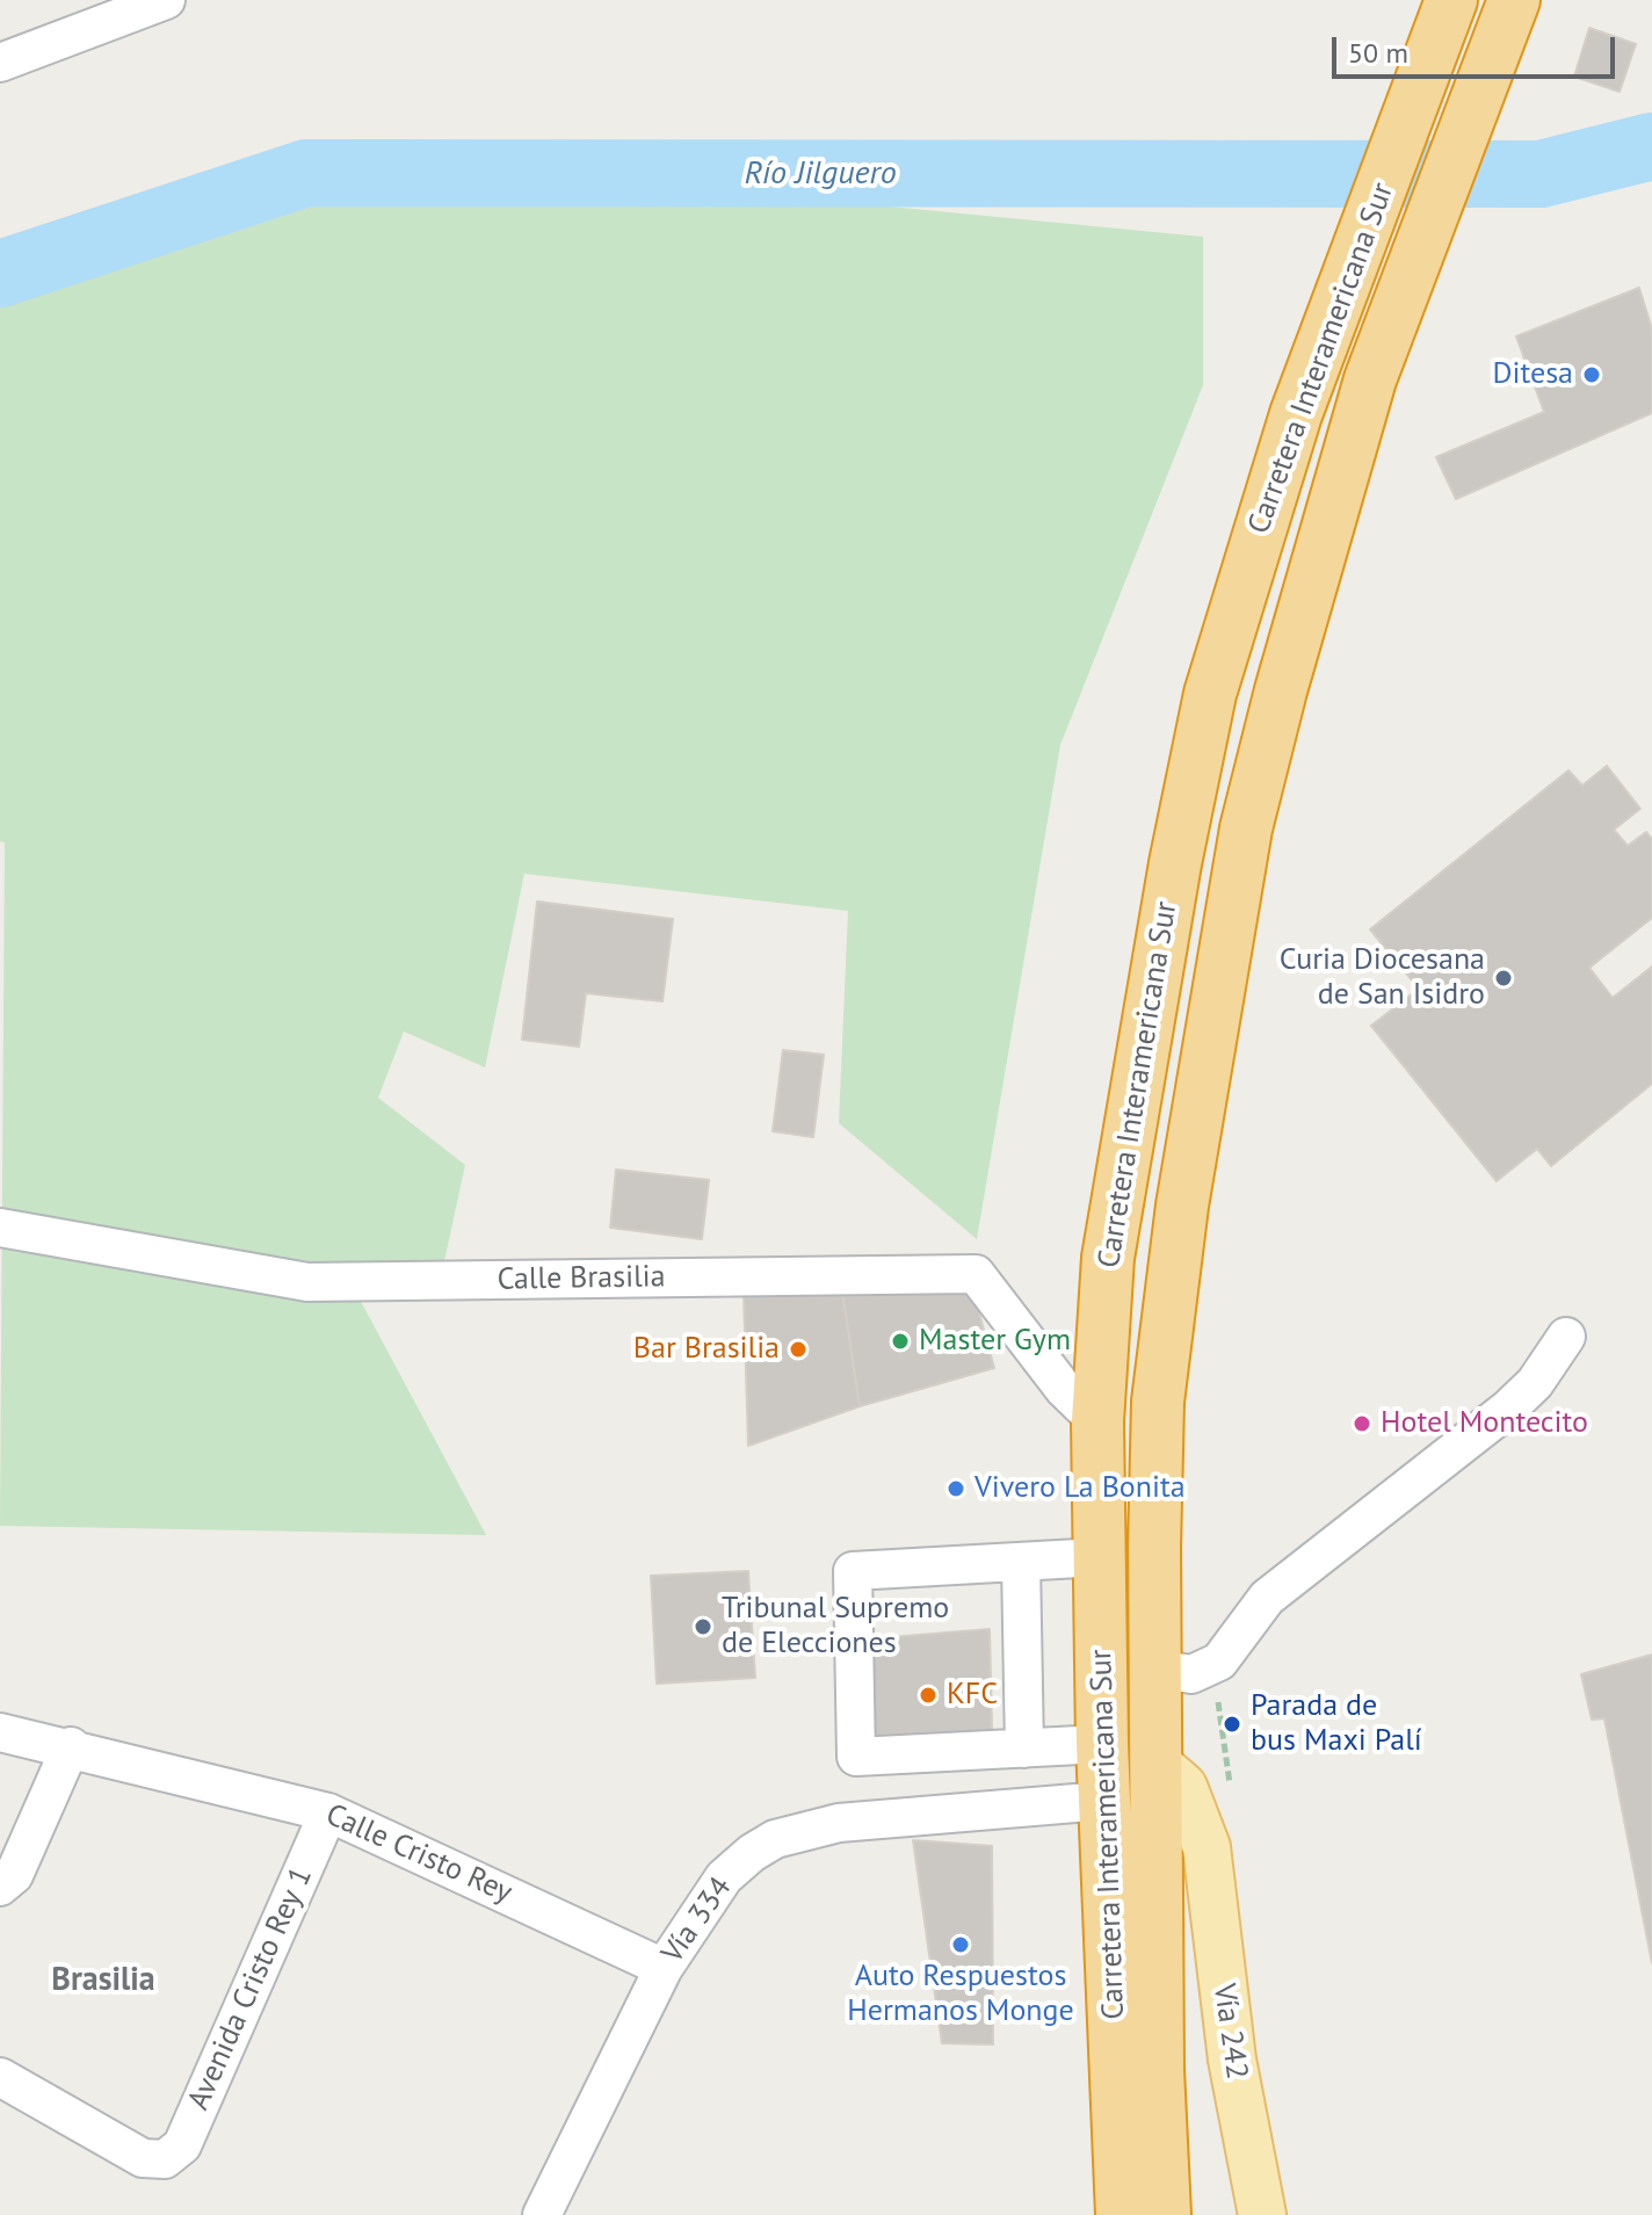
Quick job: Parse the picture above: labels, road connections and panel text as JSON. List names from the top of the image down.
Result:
{
  "streets": {
    "highway": ["Carretera Interamericana Sur"],
    "main road": ["Vía 242"],
    "street": [
      "Calle Brasilia",
      "Calle Cristo Rey",
      "Vía 334",
      "Avenida Cristo Rey 1"
    ]
  },
  "crossings": [
    ["Carretera Interamericana Sur", "Calle Brasilia"],
    ["Carretera Interamericana Sur", "Vía 334"],
    ["Carretera Interamericana Sur", "Vía 242"],
    ["Calle Cristo Rey", "Vía 334"],
    ["Calle Cristo Rey", "Avenida Cristo Rey 1"]
  ],
  "districts": ["Brasilia"],
  "water": ["Río Jilguero"],
  "places": [
    "Ditesa",
    "Curia Diocesana de San Isidro",
    "Master Gym",
    "Bar Brasilia",
    "Hotel Montecito",
    "Vivero La Bonita",
    "Tribunal Supremo de Elecciones",
    "KFC",
    "Parada de bus Maxi Palí",
    "Auto Respuestos Hermanos Monge"
  ],
  "scale_bar": "50 m"
}
